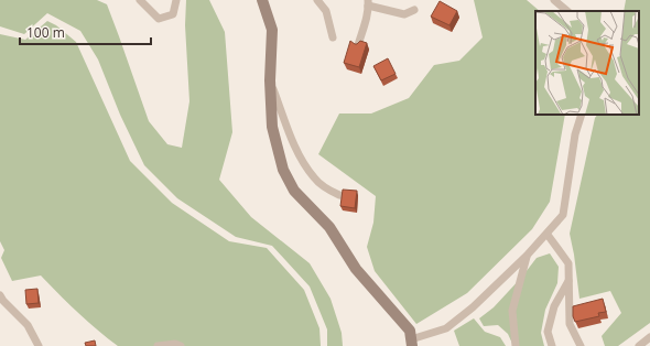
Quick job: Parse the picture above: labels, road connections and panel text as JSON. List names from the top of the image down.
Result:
{
  "scale_bar": "100 m"
}
